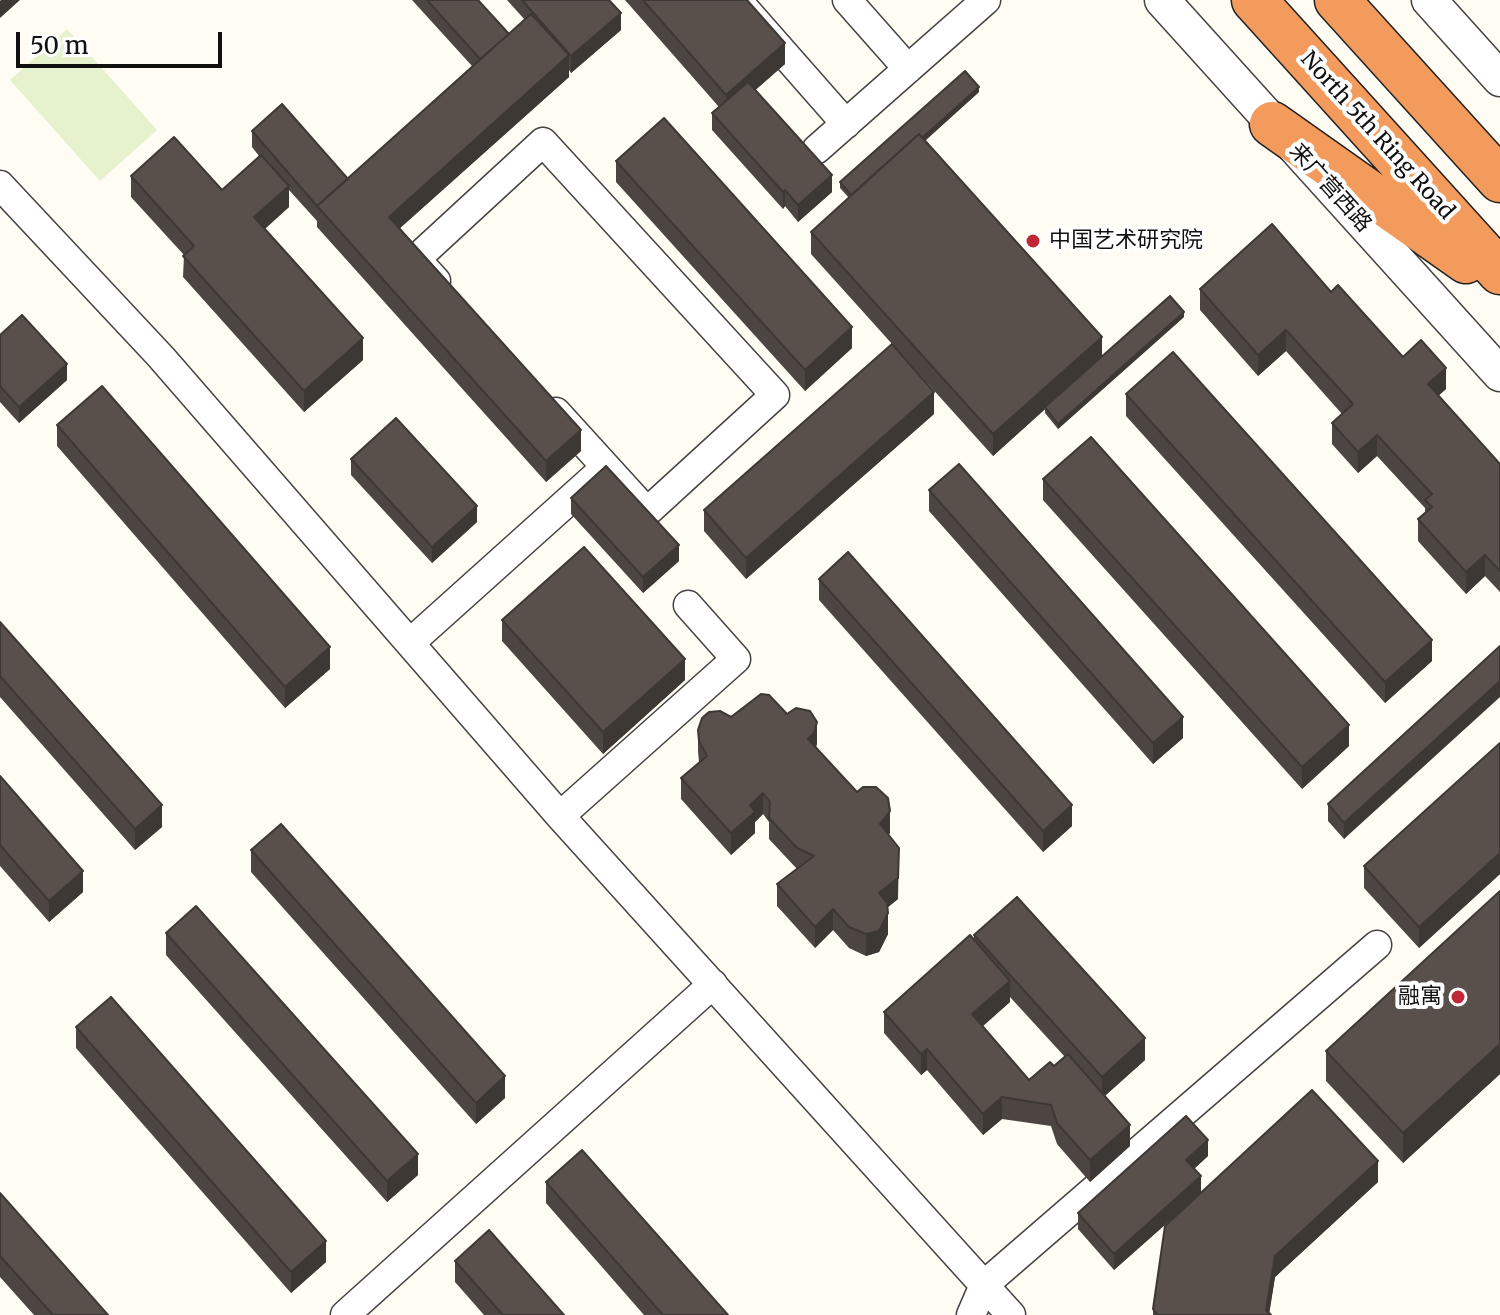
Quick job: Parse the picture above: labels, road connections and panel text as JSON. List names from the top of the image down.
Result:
{
  "streets": {
    "highway": ["North 5th Ring Road"],
    "street": ["来广营西路"]
  },
  "places": ["中国艺术研究院", "融寓"],
  "scale_bar": "50 m"
}
